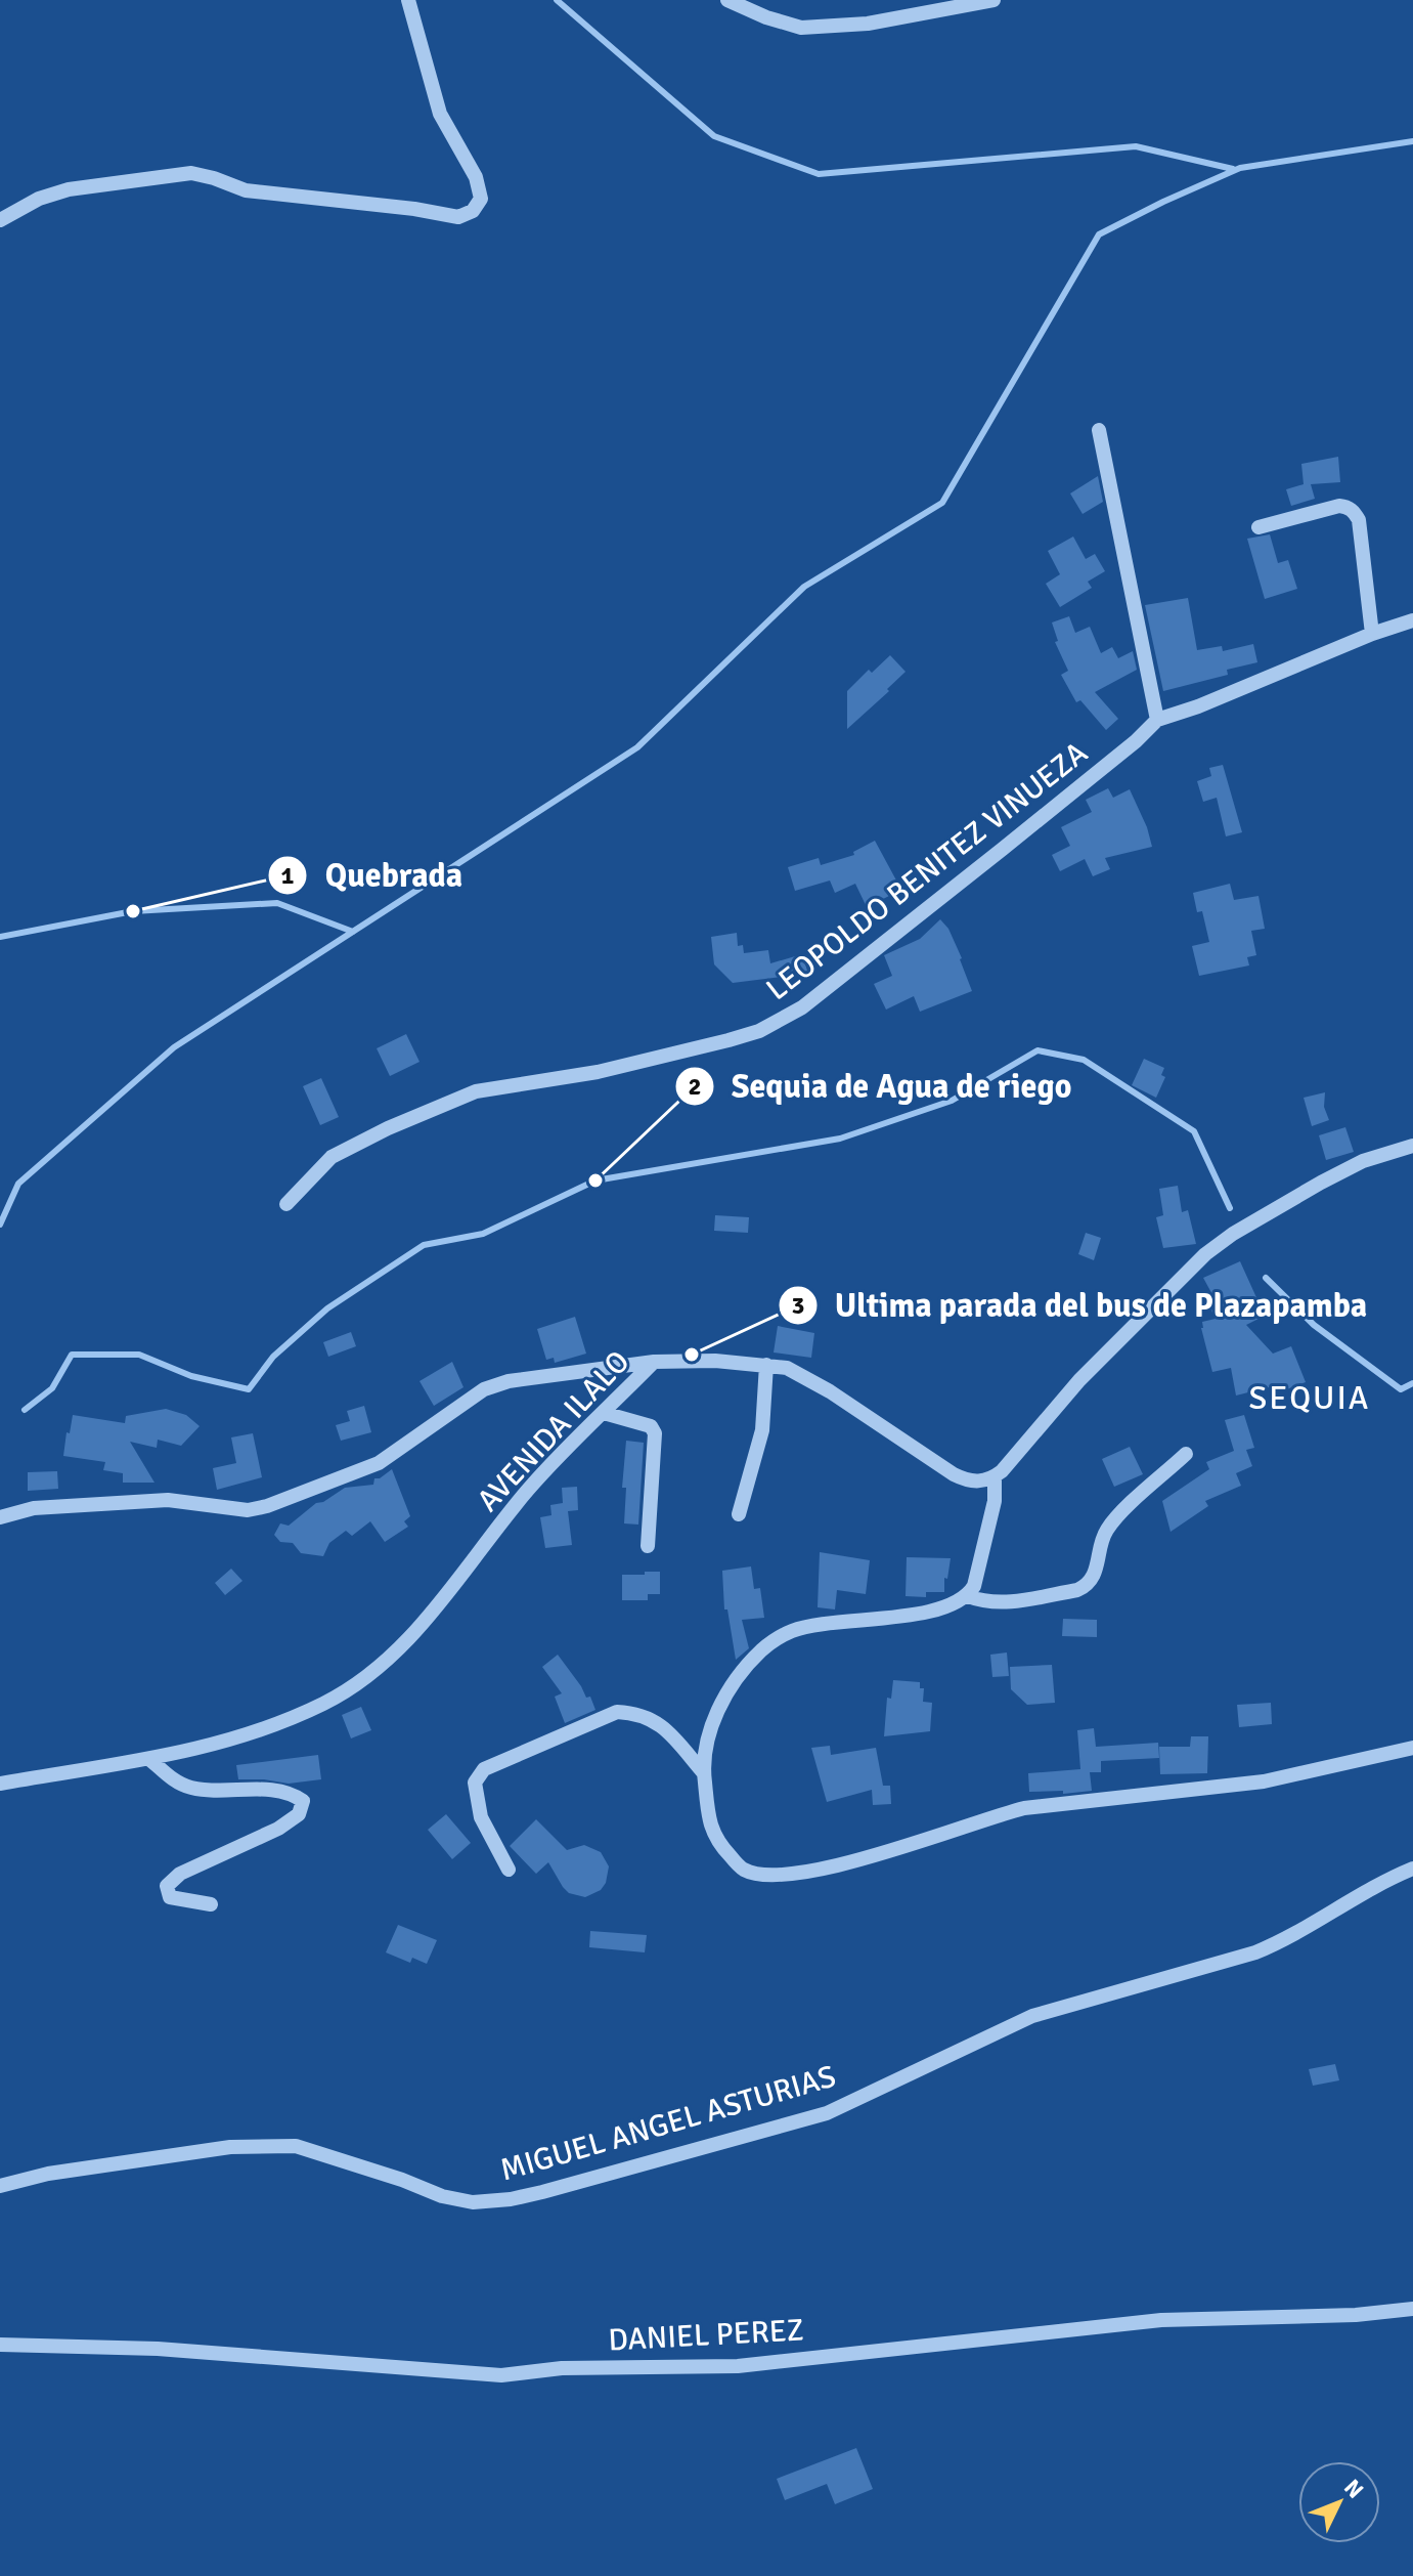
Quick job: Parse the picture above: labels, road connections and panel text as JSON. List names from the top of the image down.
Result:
{
  "streets": {
    "street": [
      "LEOPOLDO BENITEZ VINUEZA",
      "AVENIDA ILALO",
      "MIGUEL ANGEL ASTURIAS",
      "DANIEL PEREZ"
    ]
  },
  "districts": ["SEQUIA"],
  "places": ["Quebrada", "Sequia de Agua de riego", "Ultima parada del bus de Plazapamba"],
  "north": "top right"
}
